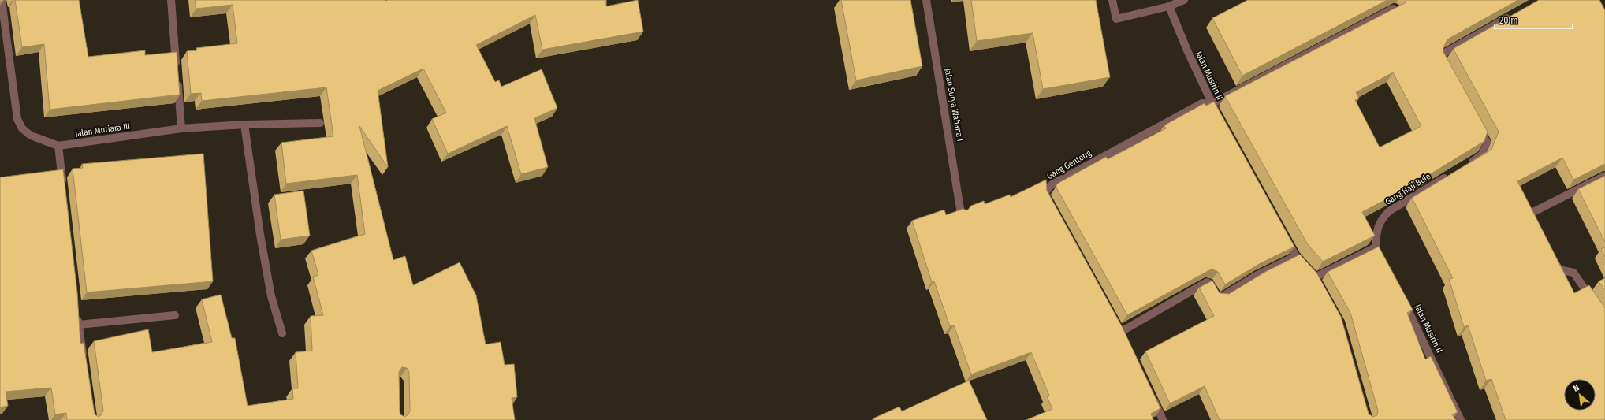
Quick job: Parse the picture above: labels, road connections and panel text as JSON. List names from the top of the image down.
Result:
{
  "streets": {
    "street": [
      "Jalan Musirin II",
      "Jalan Surya Wahana I",
      "Jalan Mutiara III",
      "Gang Genteng",
      "Gang Haji Bule"
    ]
  },
  "crossings": [
    ["Jalan Musirin II", "Gang Genteng"]
  ],
  "scale_bar": "20 m",
  "north": "top left"
}
